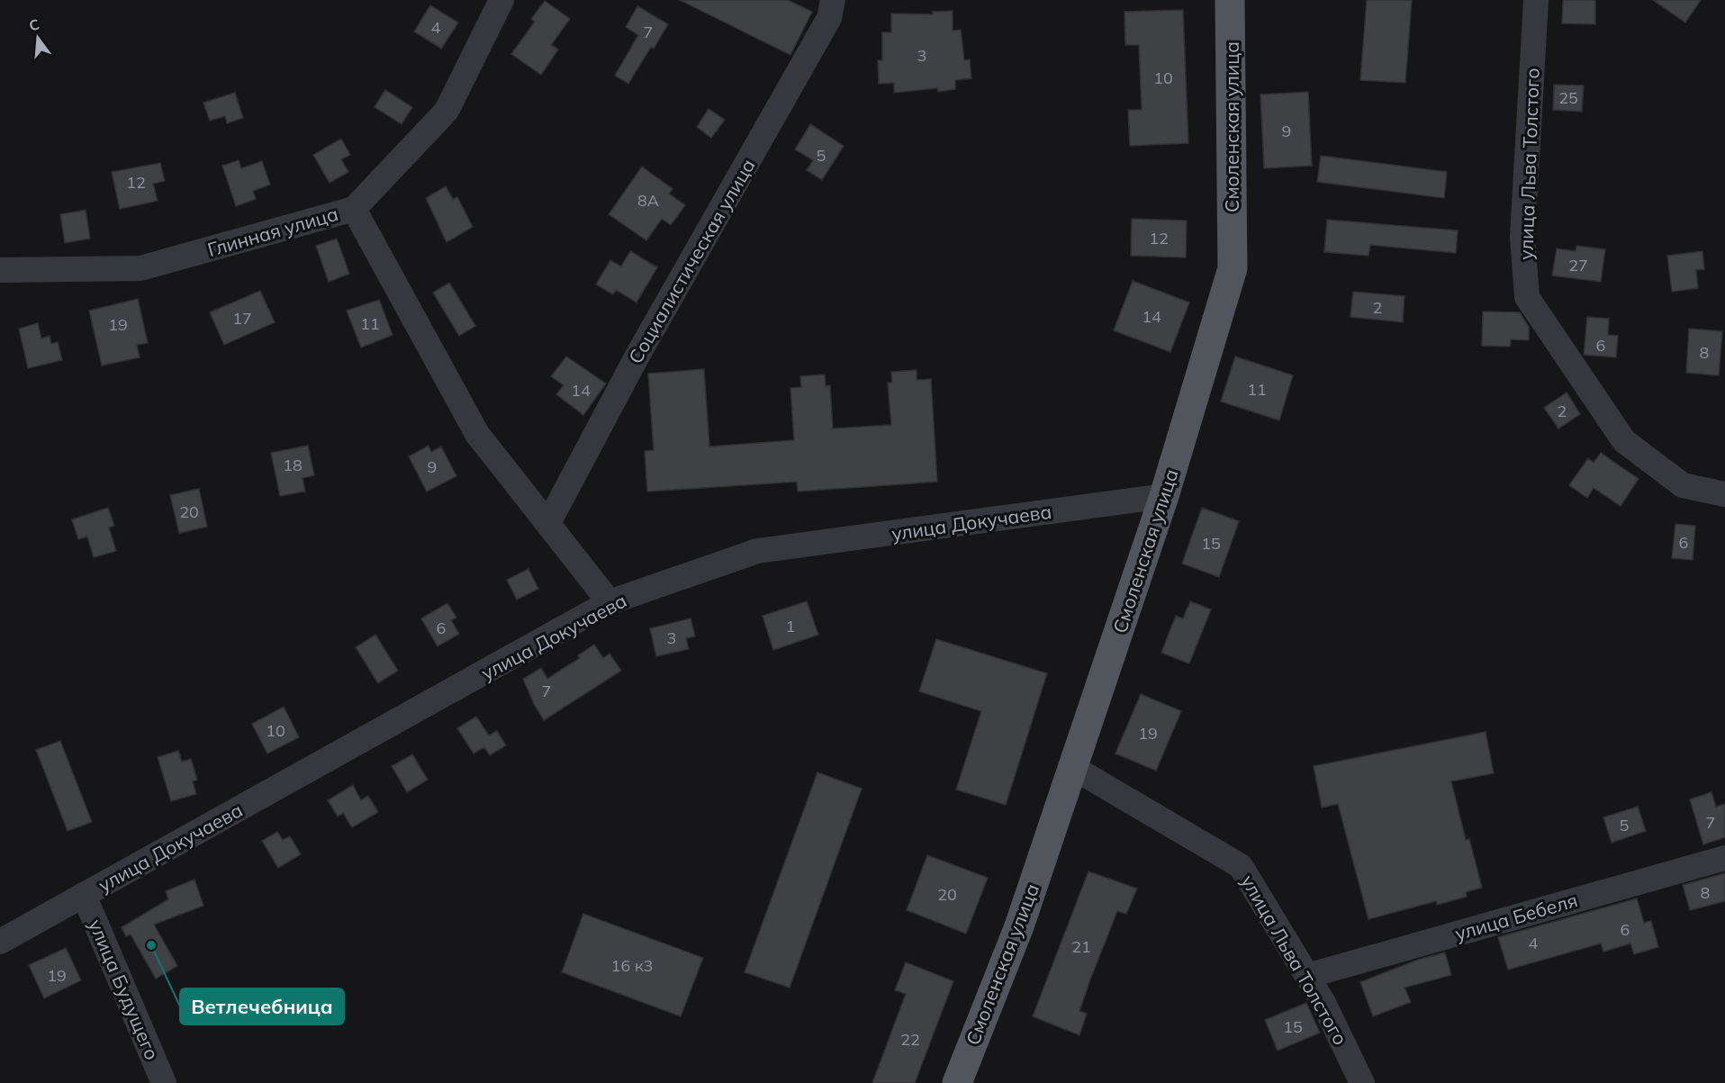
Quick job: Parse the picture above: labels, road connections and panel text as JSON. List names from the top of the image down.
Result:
{
  "streets": {
    "main road": ["Смоленская улица"],
    "street": [
      "улица Льва Толстого",
      "Глинная улица",
      "Социалистическая улица",
      "улица Докучаева",
      "улица Бебеля",
      "улица Будущего"
    ]
  },
  "crossings": [
    ["Смоленская улица", "улица Льва Толстого"],
    ["Смоленская улица", "улица Докучаева"],
    ["улица Льва Толстого", "улица Бебеля"],
    ["улица Докучаева", "улица Будущего"]
  ],
  "places": ["Ветлечебница"],
  "house_numbers": [
    "4",
    "7",
    "3",
    "10",
    "25",
    "9",
    "5",
    "12",
    "8А",
    "12",
    "27",
    "2",
    "14",
    "17",
    "11",
    "19",
    "6",
    "8",
    "11",
    "14",
    "2",
    "18",
    "9",
    "20",
    "6",
    "15",
    "1",
    "6",
    "3",
    "7",
    "10",
    "19",
    "7",
    "5",
    "8",
    "20",
    "6",
    "4",
    "21",
    "16 к3",
    "19",
    "15",
    "22"
  ],
  "north": "top"
}
